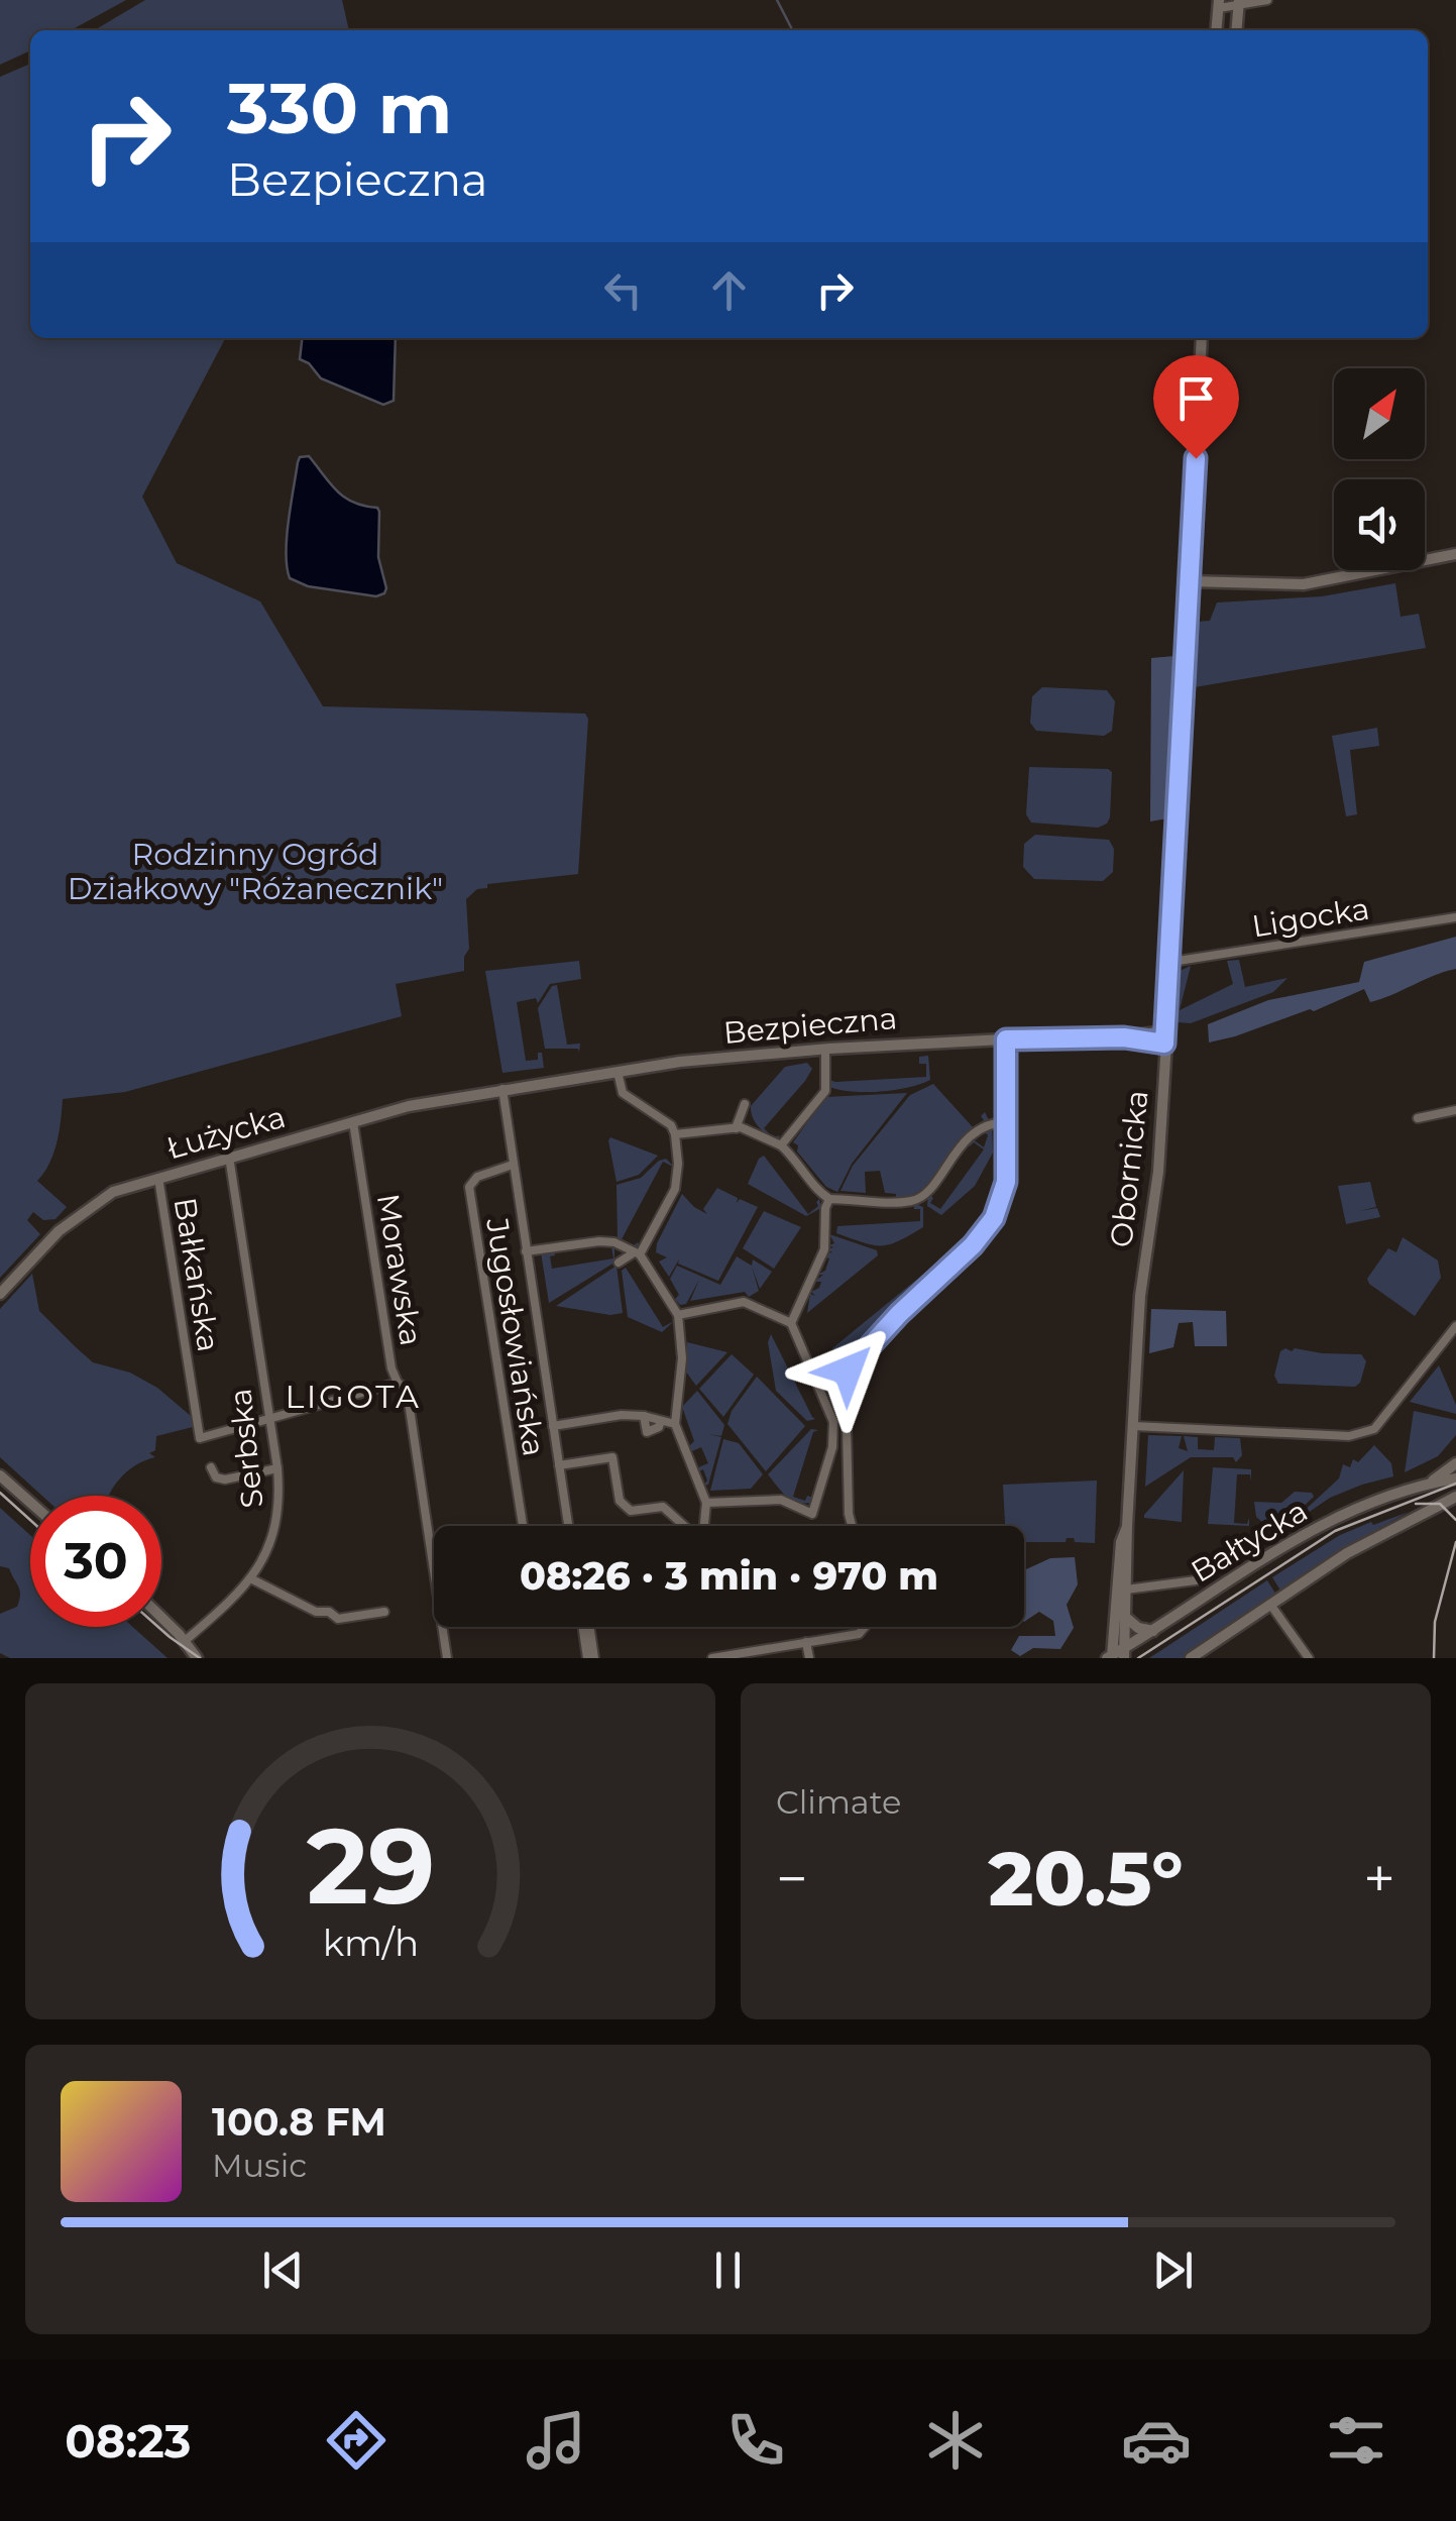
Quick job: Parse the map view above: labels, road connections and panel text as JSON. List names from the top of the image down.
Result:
{
  "streets": {
    "main road": [
      "Bezpieczna",
      "Łużycka",
      "Obornicka",
      "Bałtycka"
    ],
    "street": [
      "Ligocka",
      "Morawska",
      "Bałkańska",
      "Jugosłowiańska",
      "Serbska"
    ]
  },
  "crossings": [
    ["Ligocka", "Obornicka"],
    ["Bezpieczna", "Łużycka"],
    ["Bezpieczna", "Obornicka"],
    ["Bezpieczna", "Jugosłowiańska"],
    ["Łużycka", "Morawska"],
    ["Łużycka", "Bałkańska"],
    ["Łużycka", "Jugosłowiańska"],
    ["Łużycka", "Serbska"],
    ["Obornicka", "Bałtycka"],
    ["Bałkańska", "Serbska"]
  ],
  "districts": ["LIGOTA"],
  "parks": ["Rodzinny Ogród Działkowy \"Różanecznik\""],
  "north": "top right",
  "page": {
    "turn": ["330 m", "Bezpieczna"],
    "limit": "30",
    "trip": "08:26 · 3 min · 970 m",
    "tile": "Climate",
    "heat": ["−", "20.5°", "+"],
    "song": ["100.8 FM", "Music"],
    "tabs": "08:23",
    "gauge": ["29", "km/h"]
  }
}
